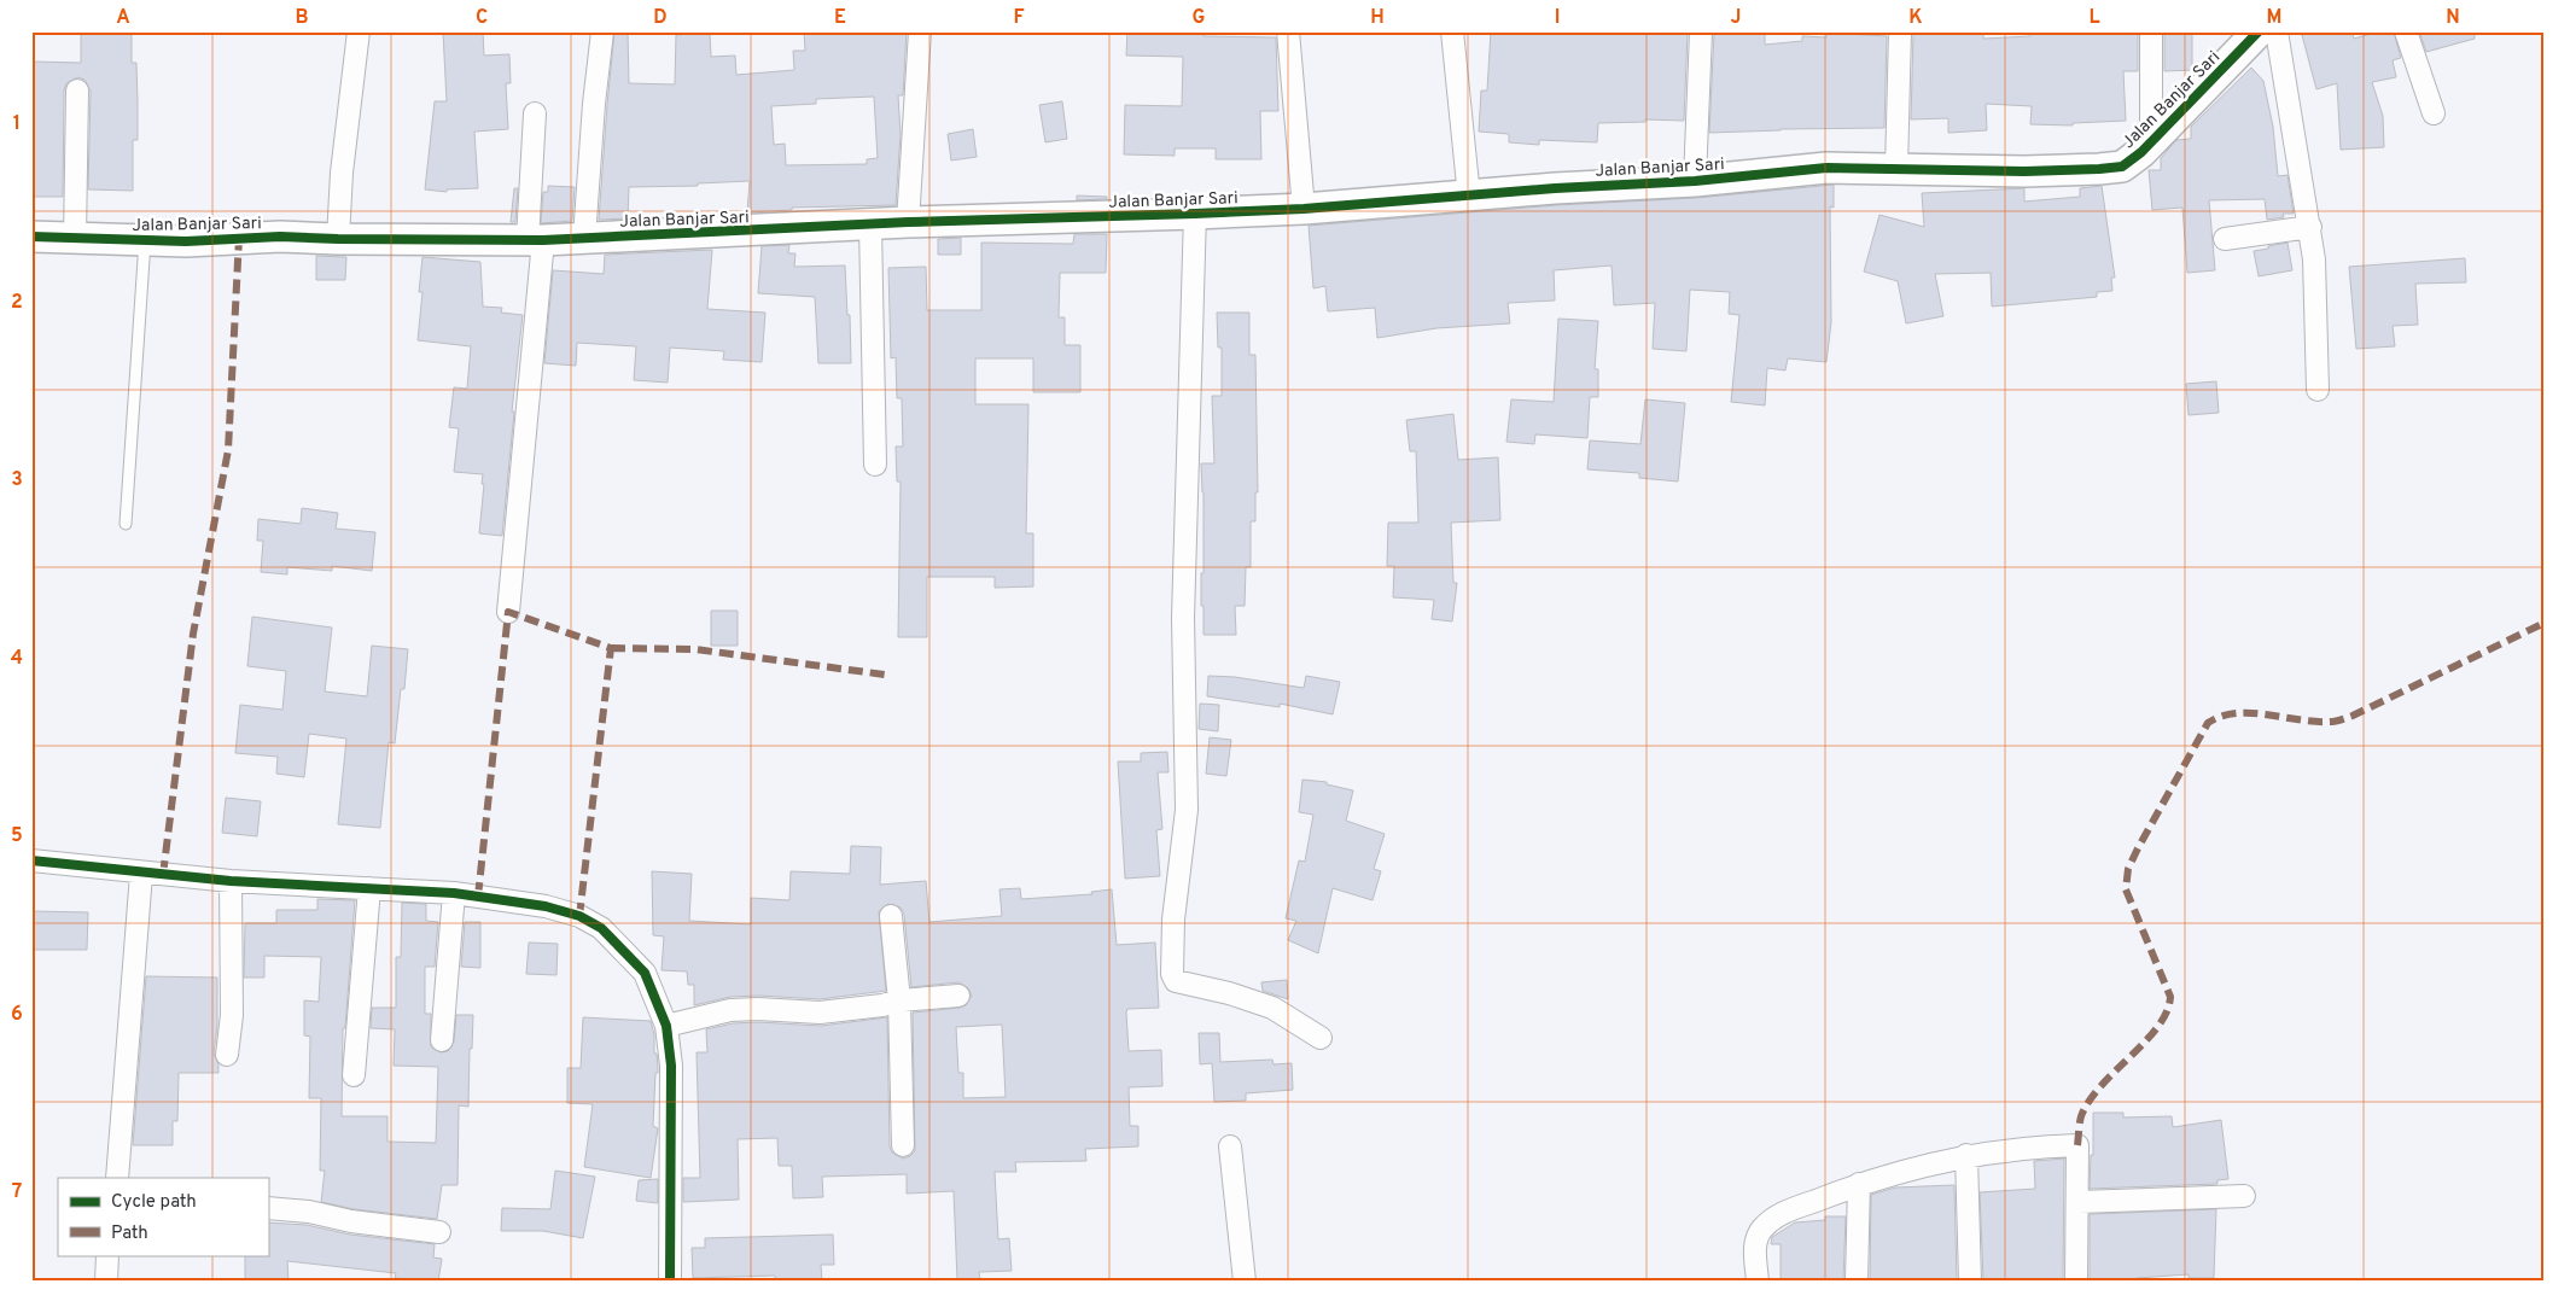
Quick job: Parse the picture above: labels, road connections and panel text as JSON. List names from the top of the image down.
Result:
{
  "streets": {
    "street": ["Jalan Banjar Sari"]
  },
  "legend": ["Cycle path", "Path"],
  "grid": {
    "columns": [
      "A",
      "B",
      "C",
      "D",
      "E",
      "F",
      "G",
      "H",
      "I",
      "J",
      "K",
      "L",
      "M",
      "N"
    ],
    "rows": [
      "1",
      "2",
      "3",
      "4",
      "5",
      "6",
      "7"
    ]
  }
}
